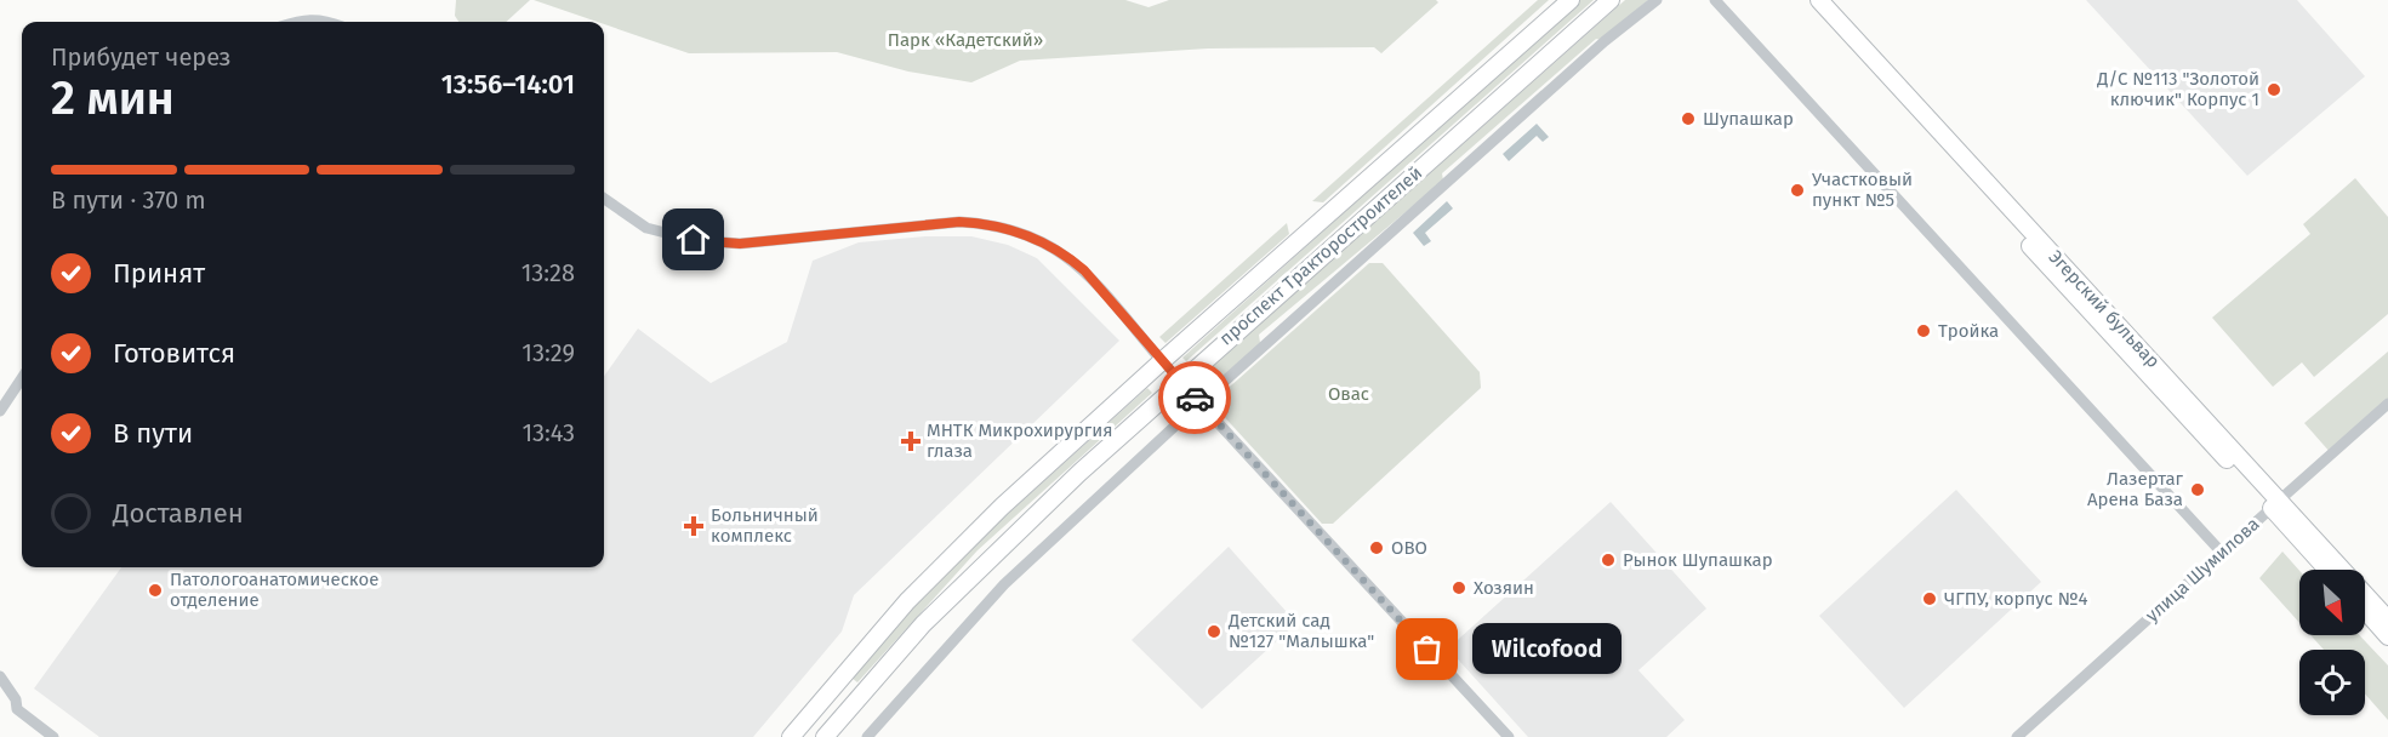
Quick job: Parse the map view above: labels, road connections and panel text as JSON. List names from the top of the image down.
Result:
{
  "streets": {
    "main road": ["проспект Тракторостроителей", "Эгерский бульвар"],
    "street": ["улица Шумилова"]
  },
  "crossings": [
    ["Эгерский бульвар", "улица Шумилова"]
  ],
  "parks": ["Парк «Кадетский»", "Овас"],
  "places": {
    "other": [
      "Д/С №113 \"Золотой ключик\" Корпус 1",
      "Шупашкар",
      "Участковый пункт №5",
      "Тройка",
      "Лазертаг Арена База",
      "ОВО",
      "Рынок Шупашкар",
      "Хозяин",
      "Патологоанатомическое отделение",
      "ЧГПУ, корпус №4",
      "Детский сад №127 \"Малышка\"",
      "Wilcofood"
    ],
    "health": ["МНТК Микрохирургия глаза", "Больничный комплекс"]
  },
  "north": "bottom right",
  "page": {
    "heading": ["2 мин", "Прибудет через", "13:56–14:01"],
    "bar": "В пути · 370 m",
    "list": [
      ["Принят", "13:28"],
      ["Готовится", "13:29"],
      ["В пути", "13:43"],
      "Доставлен"
    ],
    "bubble": "Wilcofood"
  }
}
